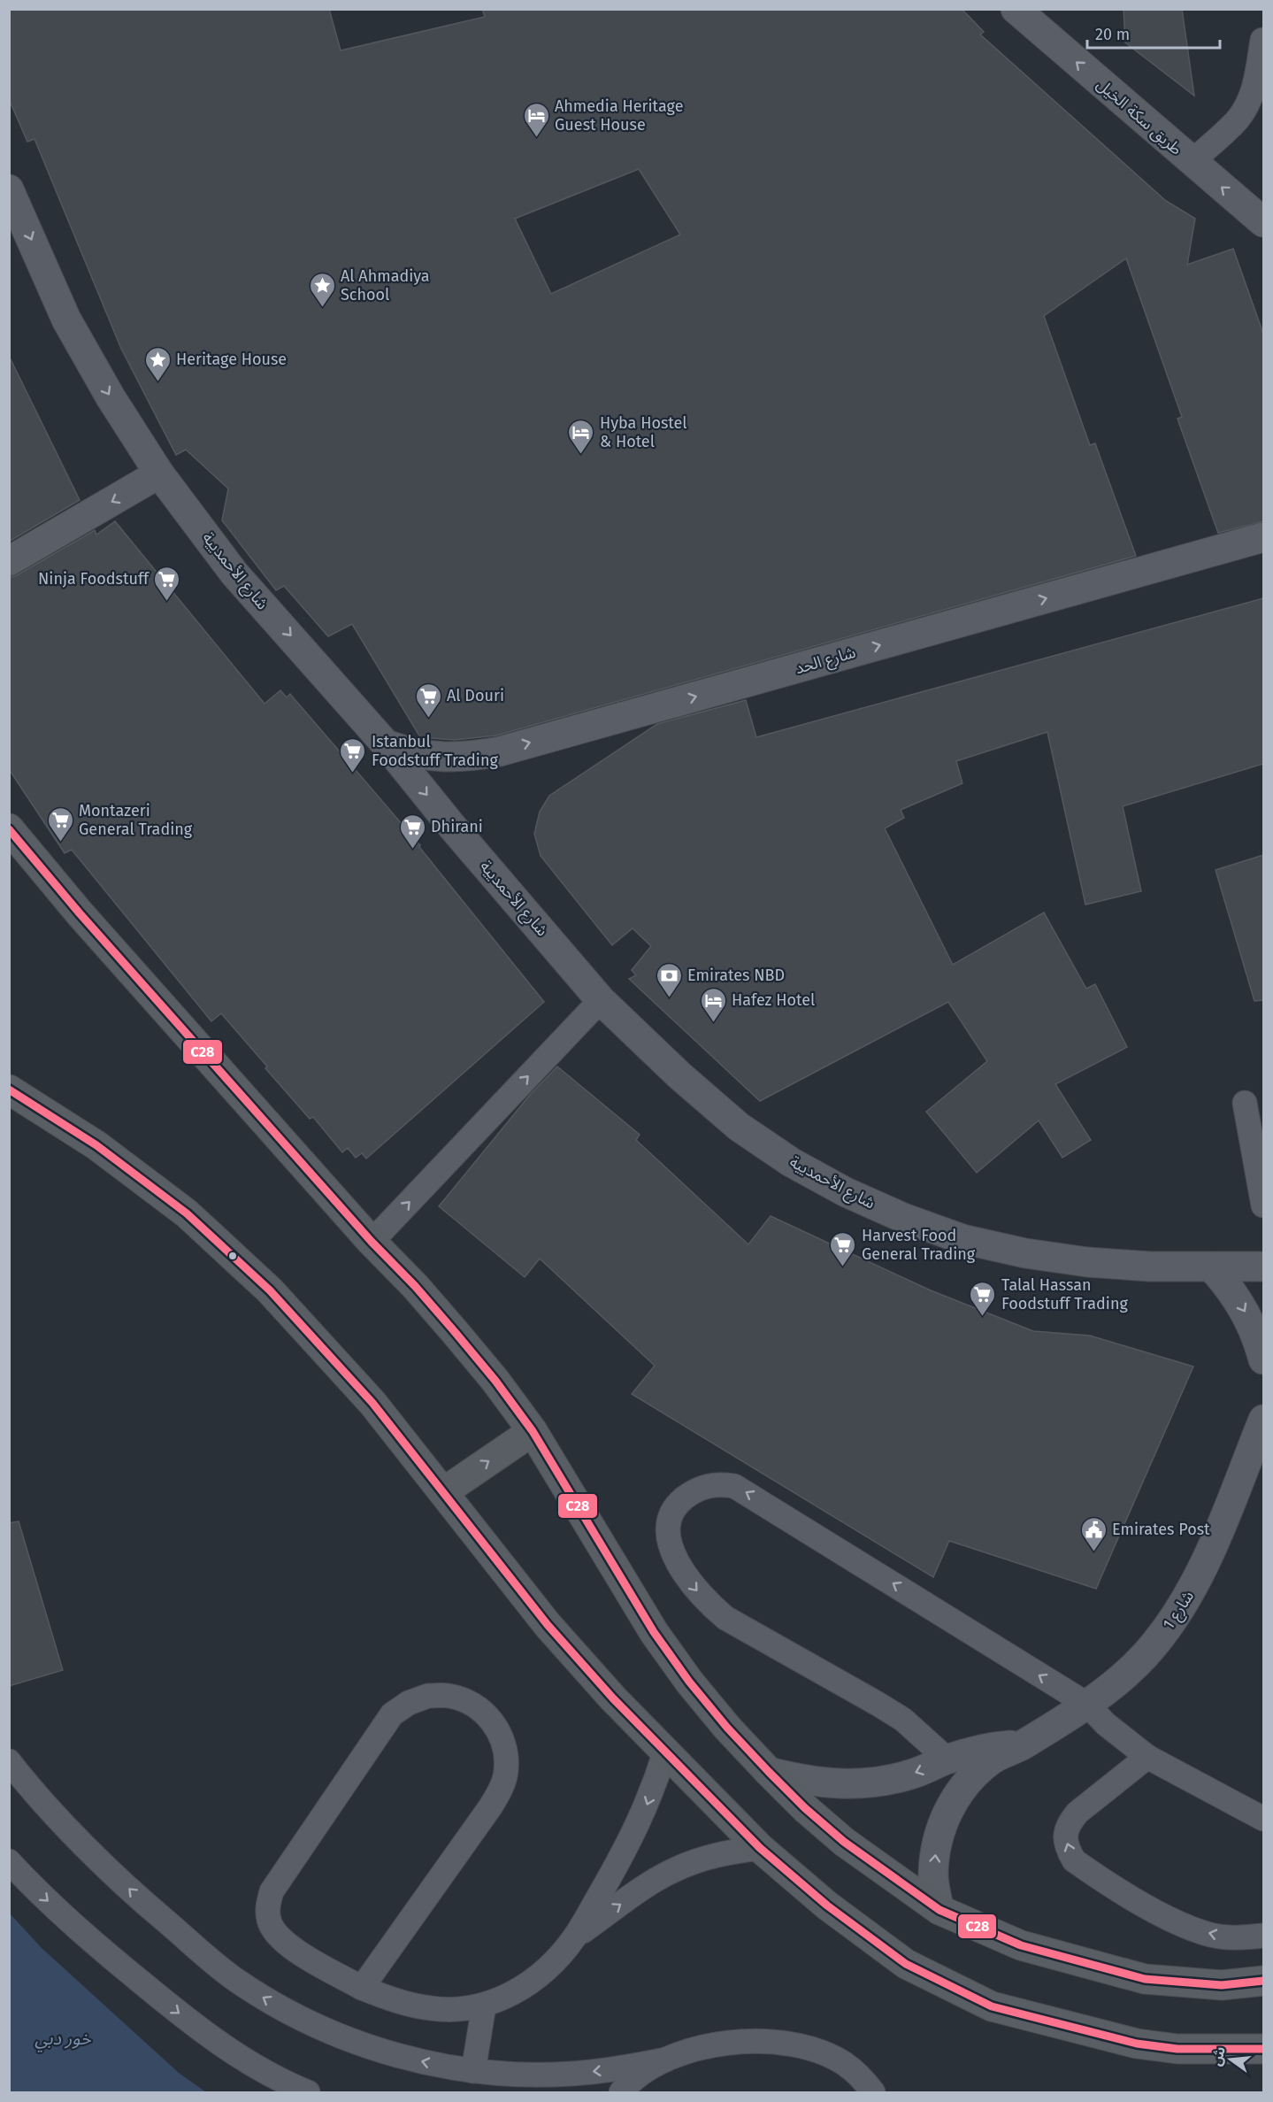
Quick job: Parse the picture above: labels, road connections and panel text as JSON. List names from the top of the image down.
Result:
{
  "streets": {
    "street": [
      "طريق سكة الخيل",
      "شارع الأحمديية",
      "شارع الحد",
      "شارع 1"
    ]
  },
  "crossings": [
    ["شارع الأحمديية", "شارع الحد"]
  ],
  "one_way": ["طريق سكة الخيل", "شارع الأحمديية", "شارع الحد"],
  "water": ["خور دبي"],
  "places": {
    "hotel": ["Ahmedia Heritage Guest House", "Hyba Hostel & Hotel", "Hafez Hotel"],
    "place": ["Al Ahmadiya School", "Heritage House"],
    "supermarket": [
      "Ninja Foodstuff",
      "Al Douri",
      "Istanbul Foodstuff Trading",
      "Montazeri General Trading",
      "Dhirani",
      "Harvest Food General Trading",
      "Talal Hassan Foodstuff Trading"
    ],
    "bank": ["Emirates NBD"],
    "public building": ["Emirates Post"]
  },
  "lines": ["transit line C28"],
  "scale_bar": "20 m",
  "north": "left"
}
